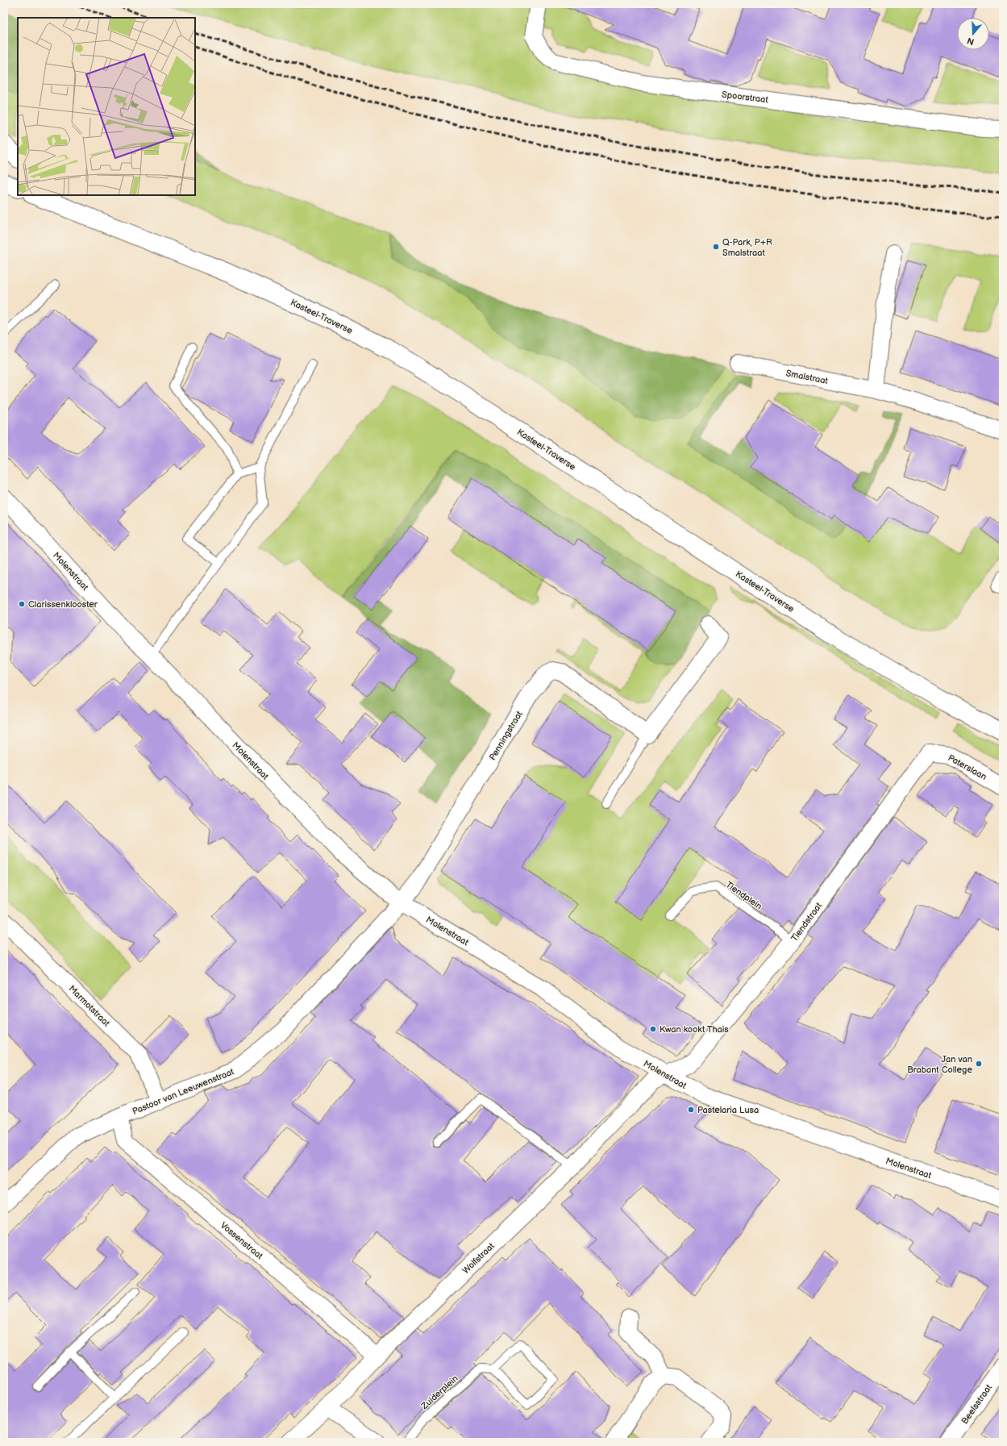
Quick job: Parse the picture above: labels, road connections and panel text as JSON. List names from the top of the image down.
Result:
{
  "streets": {
    "main road": ["Kasteel-Traverse"],
    "street": [
      "Spoorstraat",
      "Smalstraat",
      "Molenstraat",
      "Penningstraat",
      "Paterslaan",
      "Tiendstraat",
      "Marmotstraat",
      "Pastoor van Leeuwenstraat",
      "Vossenstraat",
      "Wolfstraat",
      "Beelsstraat"
    ],
    "lane": ["Tiendplein", "Zuiderplein"]
  },
  "crossings": [
    ["Molenstraat", "Penningstraat"],
    ["Molenstraat", "Tiendstraat"],
    ["Molenstraat", "Pastoor van Leeuwenstraat"],
    ["Molenstraat", "Wolfstraat"],
    ["Penningstraat", "Pastoor van Leeuwenstraat"],
    ["Paterslaan", "Tiendstraat"],
    ["Tiendplein", "Tiendstraat"],
    ["Tiendstraat", "Wolfstraat"],
    ["Marmotstraat", "Pastoor van Leeuwenstraat"],
    ["Pastoor van Leeuwenstraat", "Vossenstraat"],
    ["Vossenstraat", "Wolfstraat"]
  ],
  "places": [
    "Q-Park, P+R Smalstraat",
    "Clarissenklooster",
    "Kwan kookt Thais",
    "Jan van Brabant College",
    "Pastelaria Lusa"
  ],
  "north": "bottom"
}
